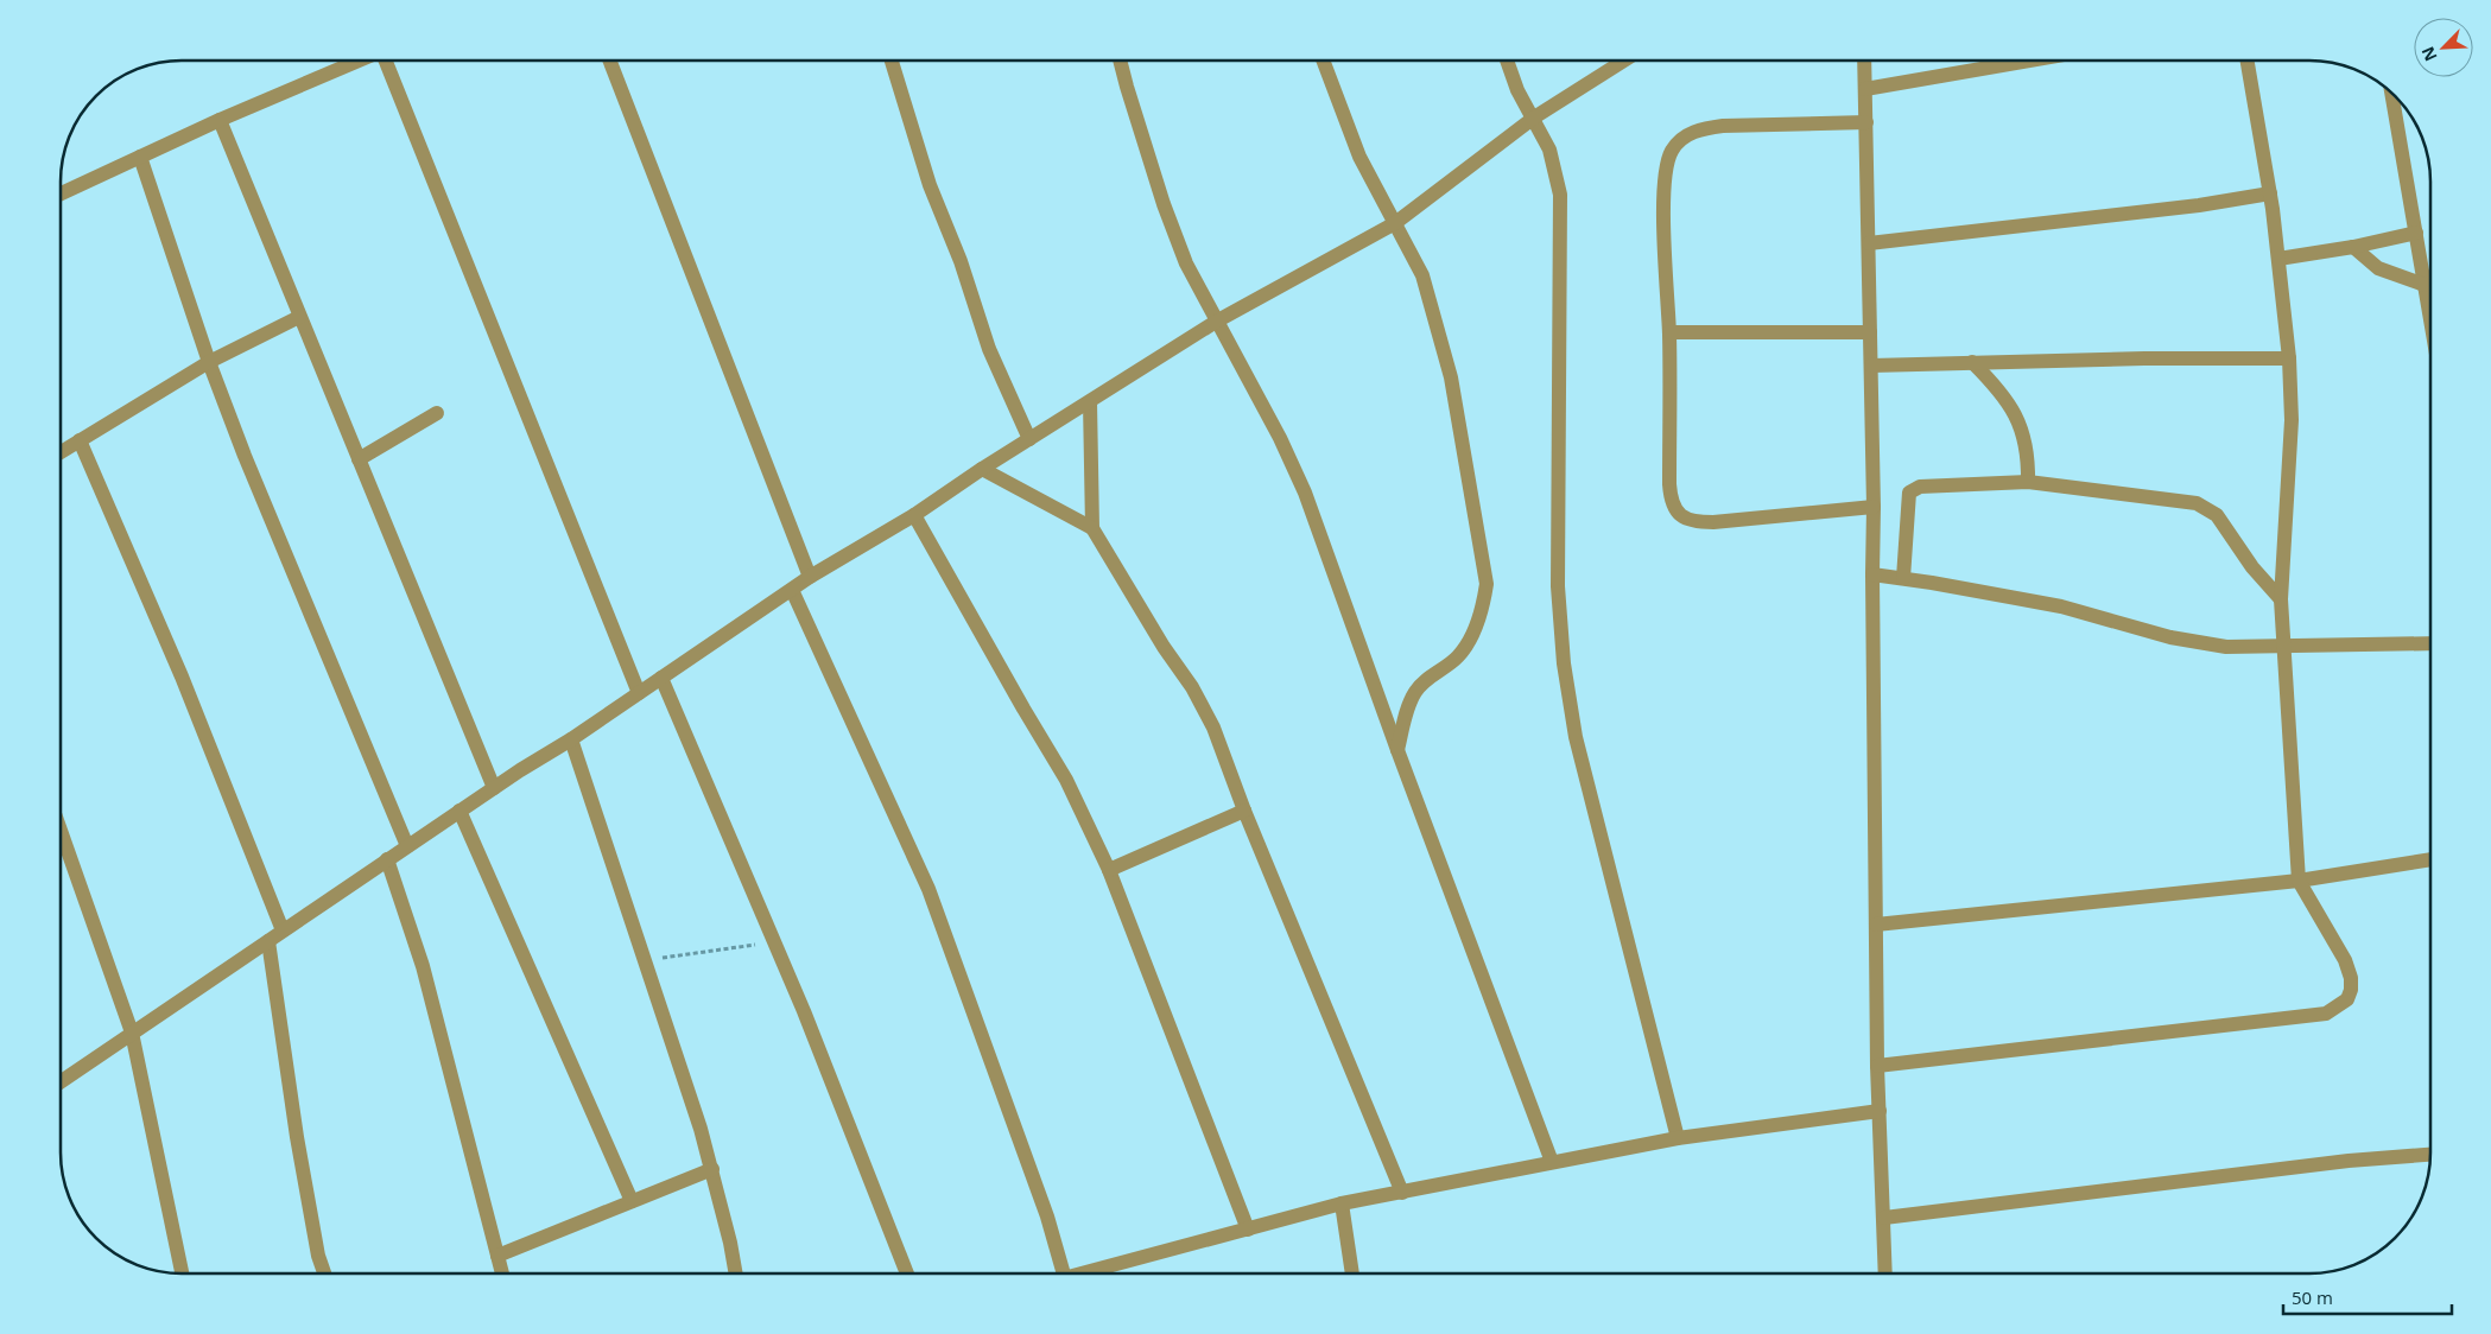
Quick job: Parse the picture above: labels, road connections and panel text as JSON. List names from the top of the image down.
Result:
{
  "scale_bar": "50 m",
  "north": "bottom left"
}
